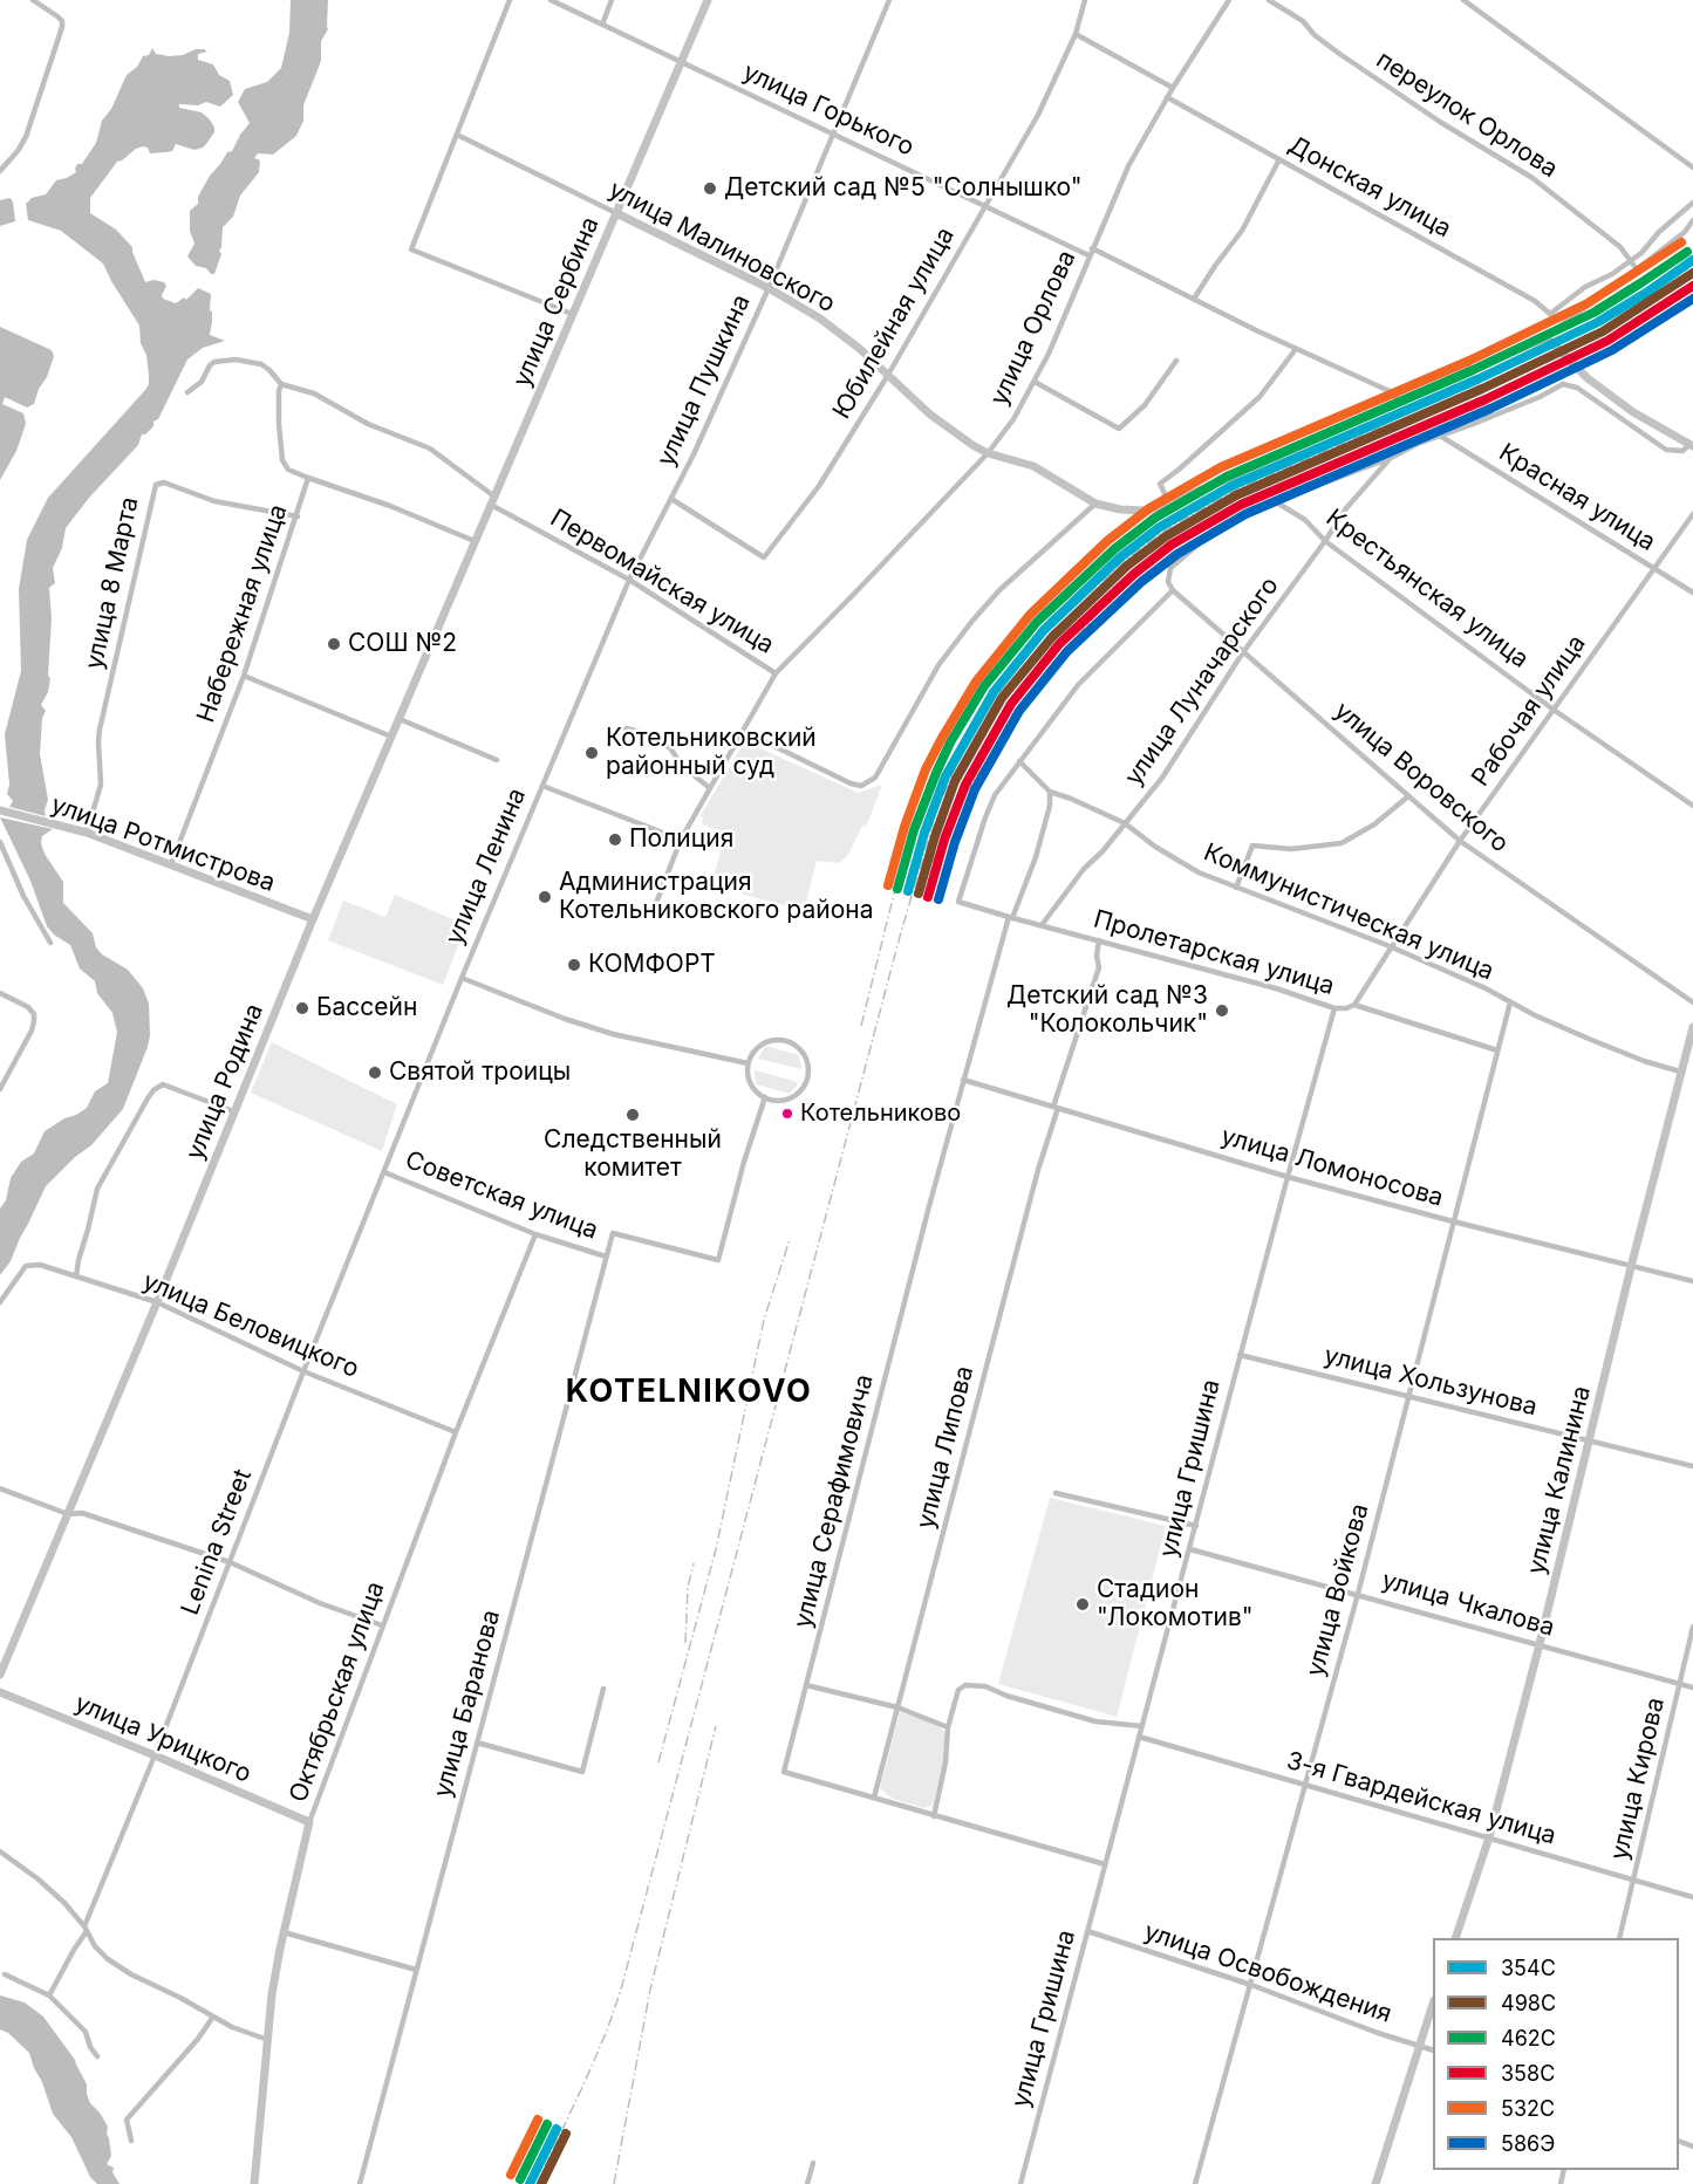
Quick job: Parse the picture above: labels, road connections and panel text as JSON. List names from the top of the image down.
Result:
{
  "streets": {
    "street": [
      "улица Горького",
      "переулок Орлова",
      "Донская улица",
      "улица Малиновского",
      "улица Сербина",
      "Юбилейная улица",
      "улица Орлова",
      "улица Пушкина",
      "Красная улица",
      "Первомайская улица",
      "улица 8 Марта",
      "Крестьянская улица",
      "Набережная улица",
      "улица Луначарского",
      "Рабочая улица",
      "улица Воровского",
      "улица Ротмистрова",
      "улица Ленина",
      "Коммунистическая улица",
      "Пролетарская улица",
      "улица Родина",
      "улица Ломоносова",
      "Советская улица",
      "улица Беловицкого",
      "улица Хользунова",
      "улица Липова",
      "улица Гришина",
      "улица Калинина",
      "улица Серафимовича",
      "Lenina Street",
      "улица Войкова",
      "улица Чкалова",
      "Октябрьская улица",
      "улица Баранова",
      "улица Урицкого",
      "улица Кирова",
      "3-я Гвардейская улица",
      "улица Освобождения"
    ]
  },
  "crossings": [
    ["улица Горького", "улица Малиновского"],
    ["улица Горького", "улица Сербина"],
    ["улица Горького", "Юбилейная улица"],
    ["улица Горького", "улица Орлова"],
    ["улица Горького", "улица Пушкина"],
    ["переулок Орлова", "Донская улица"],
    ["Донская улица", "улица Орлова"],
    ["улица Малиновского", "улица Сербина"],
    ["улица Малиновского", "Юбилейная улица"],
    ["улица Малиновского", "улица Орлова"],
    ["улица Малиновского", "улица Пушкина"],
    ["улица Сербина", "Первомайская улица"],
    ["улица Сербина", "улица Родина"],
    ["Юбилейная улица", "улица Пушкина"],
    ["улица Орлова", "Первомайская улица"],
    ["улица Пушкина", "Первомайская улица"],
    ["улица Пушкина", "улица Ленина"],
    ["Красная улица", "Рабочая улица"],
    ["Первомайская улица", "Набережная улица"],
    ["Первомайская улица", "улица Ленина"],
    ["Первомайская улица", "улица Родина"],
    ["улица 8 Марта", "Набережная улица"],
    ["улица 8 Марта", "улица Ротмистрова"],
    ["Крестьянская улица", "улица Луначарского"],
    ["Крестьянская улица", "Рабочая улица"],
    ["Набережная улица", "улица Ротмистрова"],
    ["улица Луначарского", "улица Воровского"],
    ["улица Луначарского", "Коммунистическая улица"],
    ["улица Луначарского", "Пролетарская улица"],
    ["Рабочая улица", "улица Воровского"],
    ["Рабочая улица", "Коммунистическая улица"],
    ["Рабочая улица", "Пролетарская улица"],
    ["улица Ротмистрова", "улица Родина"],
    ["улица Ленина", "Советская улица"],
    ["улица Ленина", "Lenina Street"],
    ["Коммунистическая улица", "Пролетарская улица"],
    ["Коммунистическая улица", "улица Калинина"],
    ["Коммунистическая улица", "улица Серафимовича"],
    ["Коммунистическая улица", "улица Войкова"],
    ["Пролетарская улица", "улица Липова"],
    ["Пролетарская улица", "улица Гришина"],
    ["Пролетарская улица", "улица Серафимовича"],
    ["Пролетарская улица", "улица Войкова"],
    ["улица Родина", "улица Беловицкого"],
    ["улица Ломоносова", "улица Липова"],
    ["улица Ломоносова", "улица Гришина"],
    ["улица Ломоносова", "улица Калинина"],
    ["улица Ломоносова", "улица Серафимовича"],
    ["улица Ломоносова", "улица Войкова"],
    ["Советская улица", "Lenina Street"],
    ["Советская улица", "Октябрьская улица"],
    ["Советская улица", "улица Баранова"],
    ["улица Беловицкого", "Lenina Street"],
    ["улица Беловицкого", "Октябрьская улица"],
    ["улица Хользунова", "улица Гришина"],
    ["улица Хользунова", "улица Калинина"],
    ["улица Хользунова", "улица Войкова"],
    ["улица Липова", "улица Серафимовича"],
    ["улица Гришина", "улица Серафимовича"],
    ["улица Гришина", "улица Чкалова"],
    ["улица Гришина", "3-я Гвардейская улица"],
    ["улица Гришина", "улица Освобождения"],
    ["улица Калинина", "улица Чкалова"],
    ["улица Калинина", "3-я Гвардейская улица"],
    ["Lenina Street", "улица Урицкого"],
    ["улица Войкова", "улица Чкалова"],
    ["улица Войкова", "3-я Гвардейская улица"],
    ["улица Войкова", "улица Освобождения"],
    ["улица Чкалова", "улица Кирова"],
    ["Октябрьская улица", "улица Урицкого"],
    ["улица Кирова", "3-я Гвардейская улица"]
  ],
  "districts": ["KOTELNIKOVO"],
  "places": [
    "Детский сад №5 \"Солнышко\"",
    "СОШ №2",
    "Котельниковский районный суд",
    "Полиция",
    "Администрация Котельниковского района",
    "КОМФОРТ",
    "Бассейн",
    "Детский сад №3 \"Колокольчик\"",
    "Святой троицы",
    "Котельниково",
    "Следственный комитет",
    "Стадион \"Локомотив\""
  ],
  "lines": [
    "transit line 532С",
    "transit line 462С",
    "transit line 354С",
    "transit line 498С",
    "transit line 358С",
    "transit line 586Э"
  ],
  "legend": [
    "354С",
    "498С",
    "462С",
    "358С",
    "532С",
    "586Э"
  ]
}
